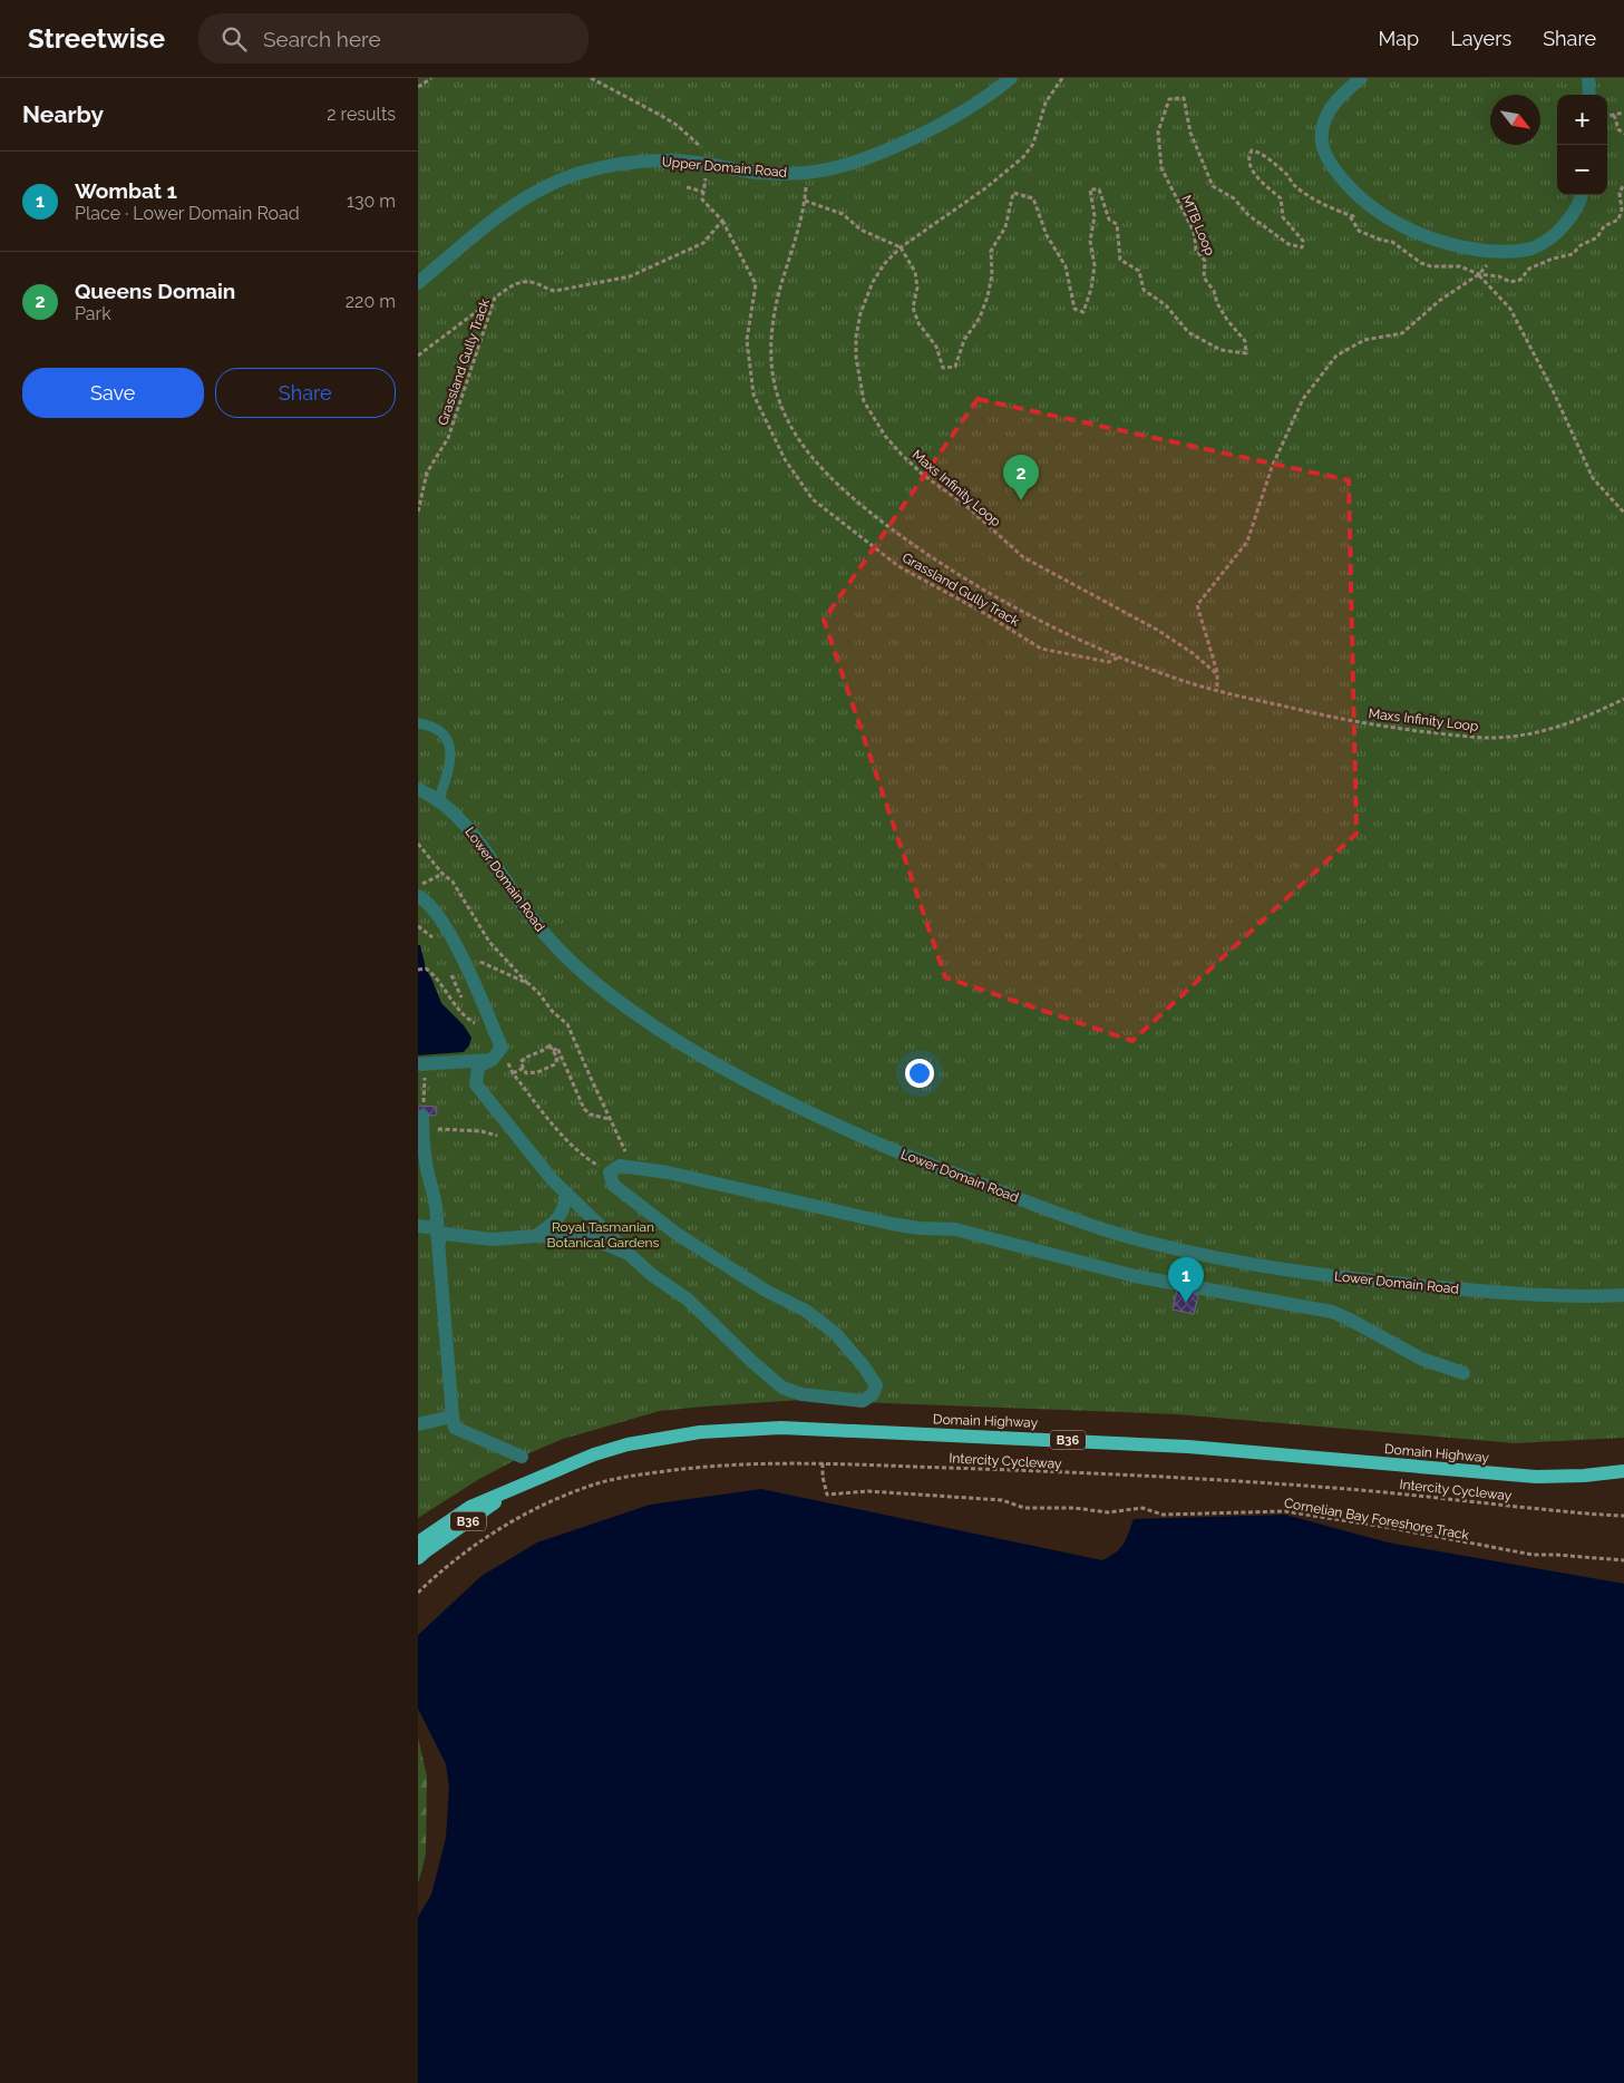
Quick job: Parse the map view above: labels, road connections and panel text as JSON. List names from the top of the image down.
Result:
{
  "streets": {
    "main road": ["Domain Highway", "B36"],
    "street": ["Upper Domain Road", "Lower Domain Road"],
    "path": [
      "MTB Loop",
      "Grassland Gully Track",
      "Maxs Infinity Loop",
      "Intercity Cycleway",
      "Cornelian Bay Foreshore Track"
    ]
  },
  "crossings": [
    ["Upper Domain Road", "Maxs Infinity Loop"],
    ["MTB Loop", "Maxs Infinity Loop"],
    ["Grassland Gully Track", "Maxs Infinity Loop"],
    ["Intercity Cycleway", "Cornelian Bay Foreshore Track"]
  ],
  "parks": ["Royal Tasmanian Botanical Gardens"],
  "north": "bottom right",
  "page": {
    "header": "Streetwise",
    "search": "Search here",
    "nav": ["Map", "Layers", "Share"],
    "heading": ["Nearby", "2 results"],
    "map_buttons": ["+", "−"],
    "list": [
      {
        "mark": "1",
        "name": "Wombat 1",
        "note": "Place · Lower Domain Road",
        "value": "130 m"
      },
      {
        "mark": "2",
        "name": "Queens Domain",
        "note": "Park",
        "value": "220 m"
      }
    ],
    "buttons": ["Save", "Share"],
    "pins": ["2", "1"]
  }
}
